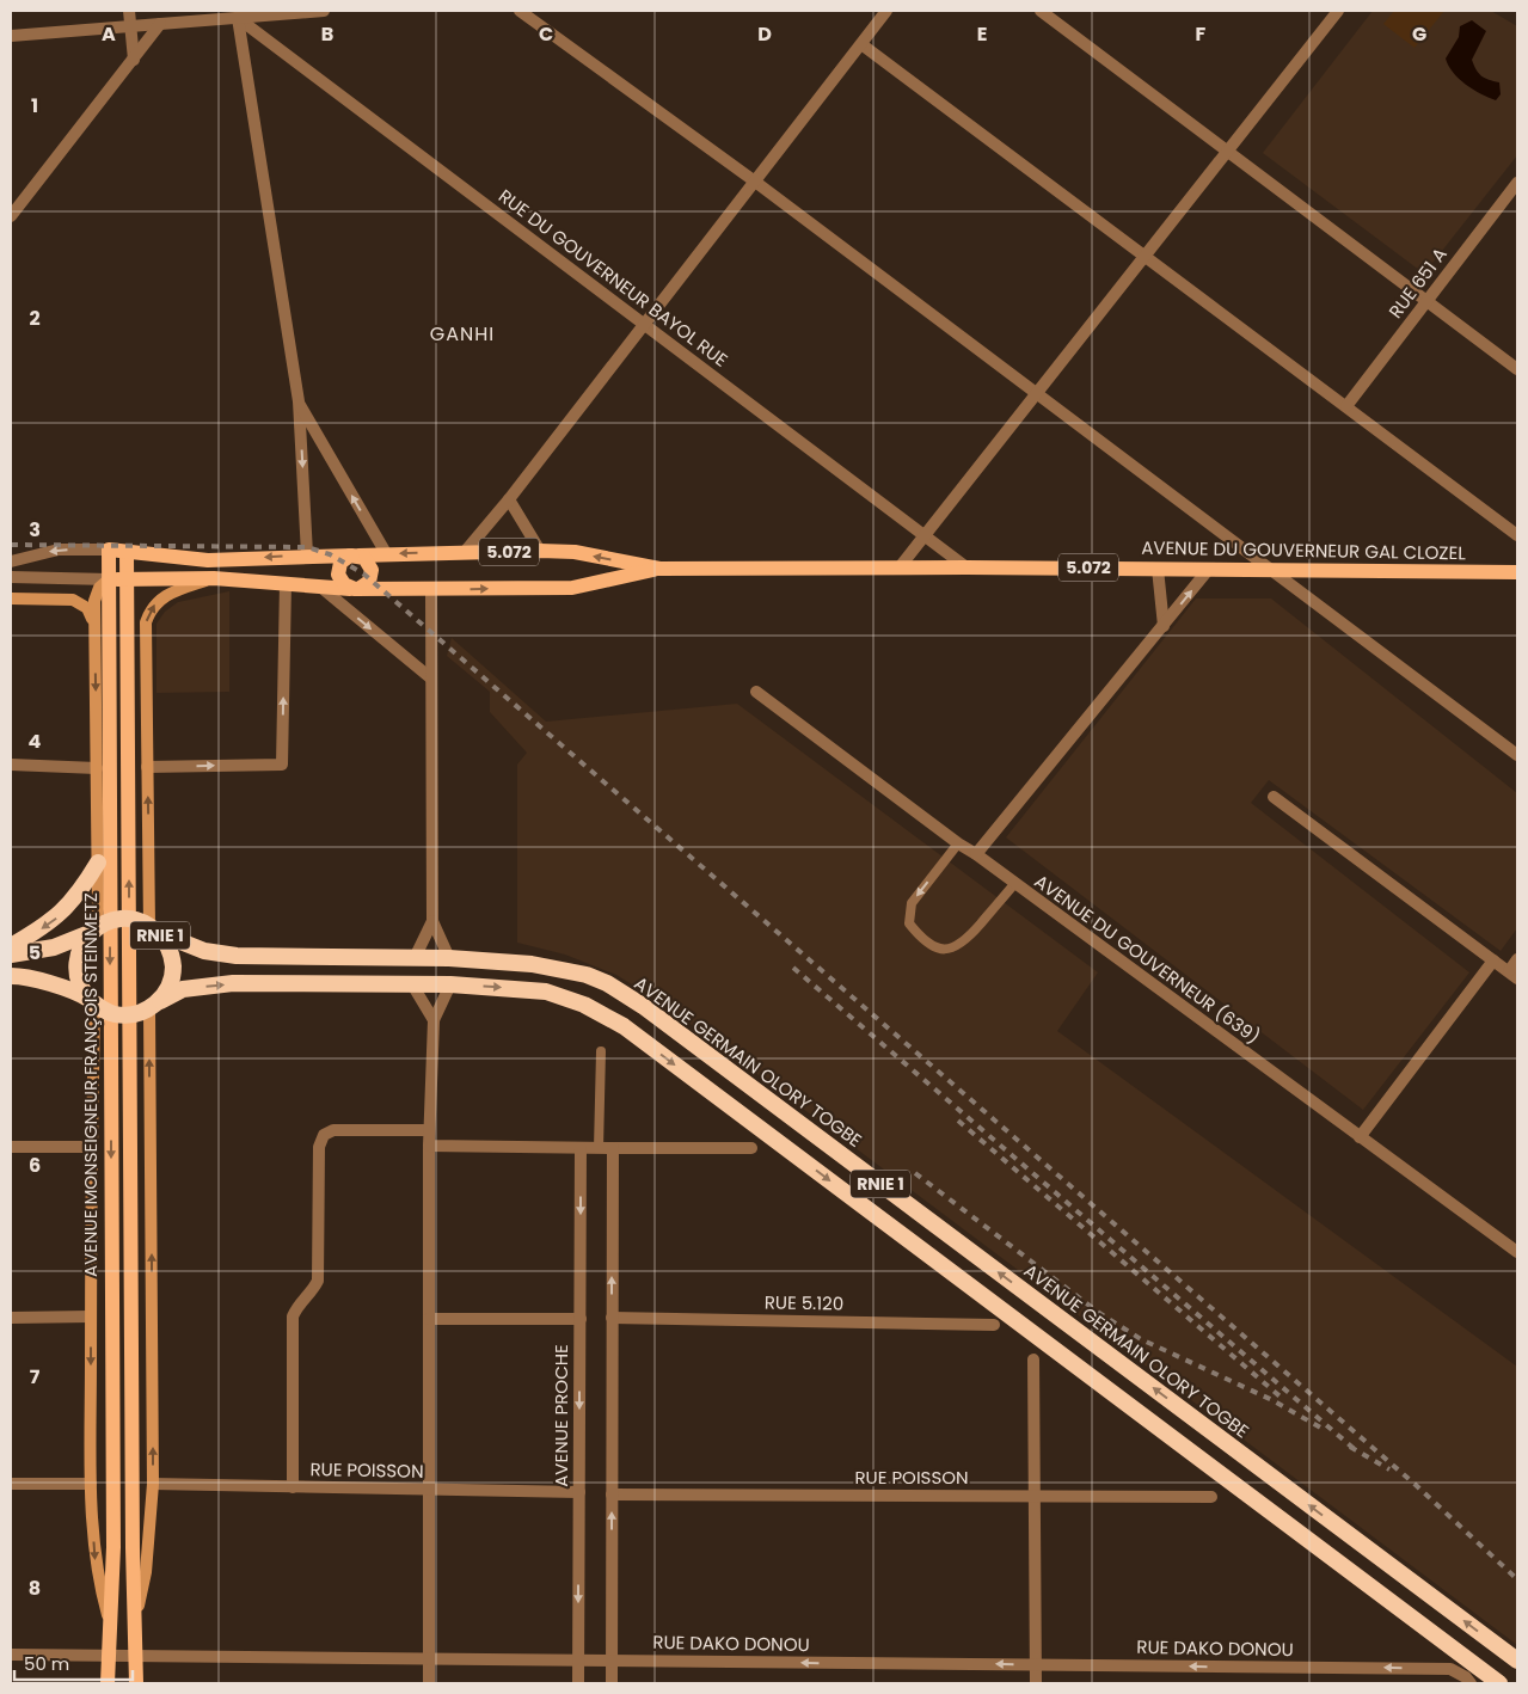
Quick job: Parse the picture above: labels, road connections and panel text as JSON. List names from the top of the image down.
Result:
{
  "streets": {
    "highway": ["RNIE 1", "AVENUE GERMAIN OLORY TOGBE"],
    "main road": ["AVENUE DU GOUVERNEUR GAL CLOZEL", "5.072", "AVENUE MONSEIGNEUR FRANÇOIS STEINMETZ"],
    "street": [
      "RUE DU GOUVERNEUR BAYOL RUE",
      "RUE 651 A",
      "AVENUE DU GOUVERNEUR (639)",
      "RUE 5.120",
      "AVENUE PROCHE",
      "RUE POISSON",
      "RUE DAKO DONOU"
    ]
  },
  "crossings": [
    ["RUE DU GOUVERNEUR BAYOL RUE", "AVENUE DU GOUVERNEUR GAL CLOZEL"],
    ["AVENUE DU GOUVERNEUR GAL CLOZEL", "AVENUE MONSEIGNEUR FRANÇOIS STEINMETZ"],
    ["RNIE 1", "AVENUE GERMAIN OLORY TOGBE"],
    ["RNIE 1", "AVENUE MONSEIGNEUR FRANÇOIS STEINMETZ"],
    ["AVENUE GERMAIN OLORY TOGBE", "AVENUE MONSEIGNEUR FRANÇOIS STEINMETZ"],
    ["AVENUE MONSEIGNEUR FRANÇOIS STEINMETZ", "RUE DAKO DONOU"],
    ["AVENUE PROCHE", "RUE POISSON"],
    ["AVENUE PROCHE", "RUE DAKO DONOU"]
  ],
  "one_way": ["RUE DAKO DONOU"],
  "districts": ["GANHI"],
  "scale_bar": "50 m",
  "grid": {
    "columns": [
      "A",
      "B",
      "C",
      "D",
      "E",
      "F",
      "G"
    ],
    "rows": [
      "1",
      "2",
      "3",
      "4",
      "5",
      "6",
      "7",
      "8"
    ]
  }
}
